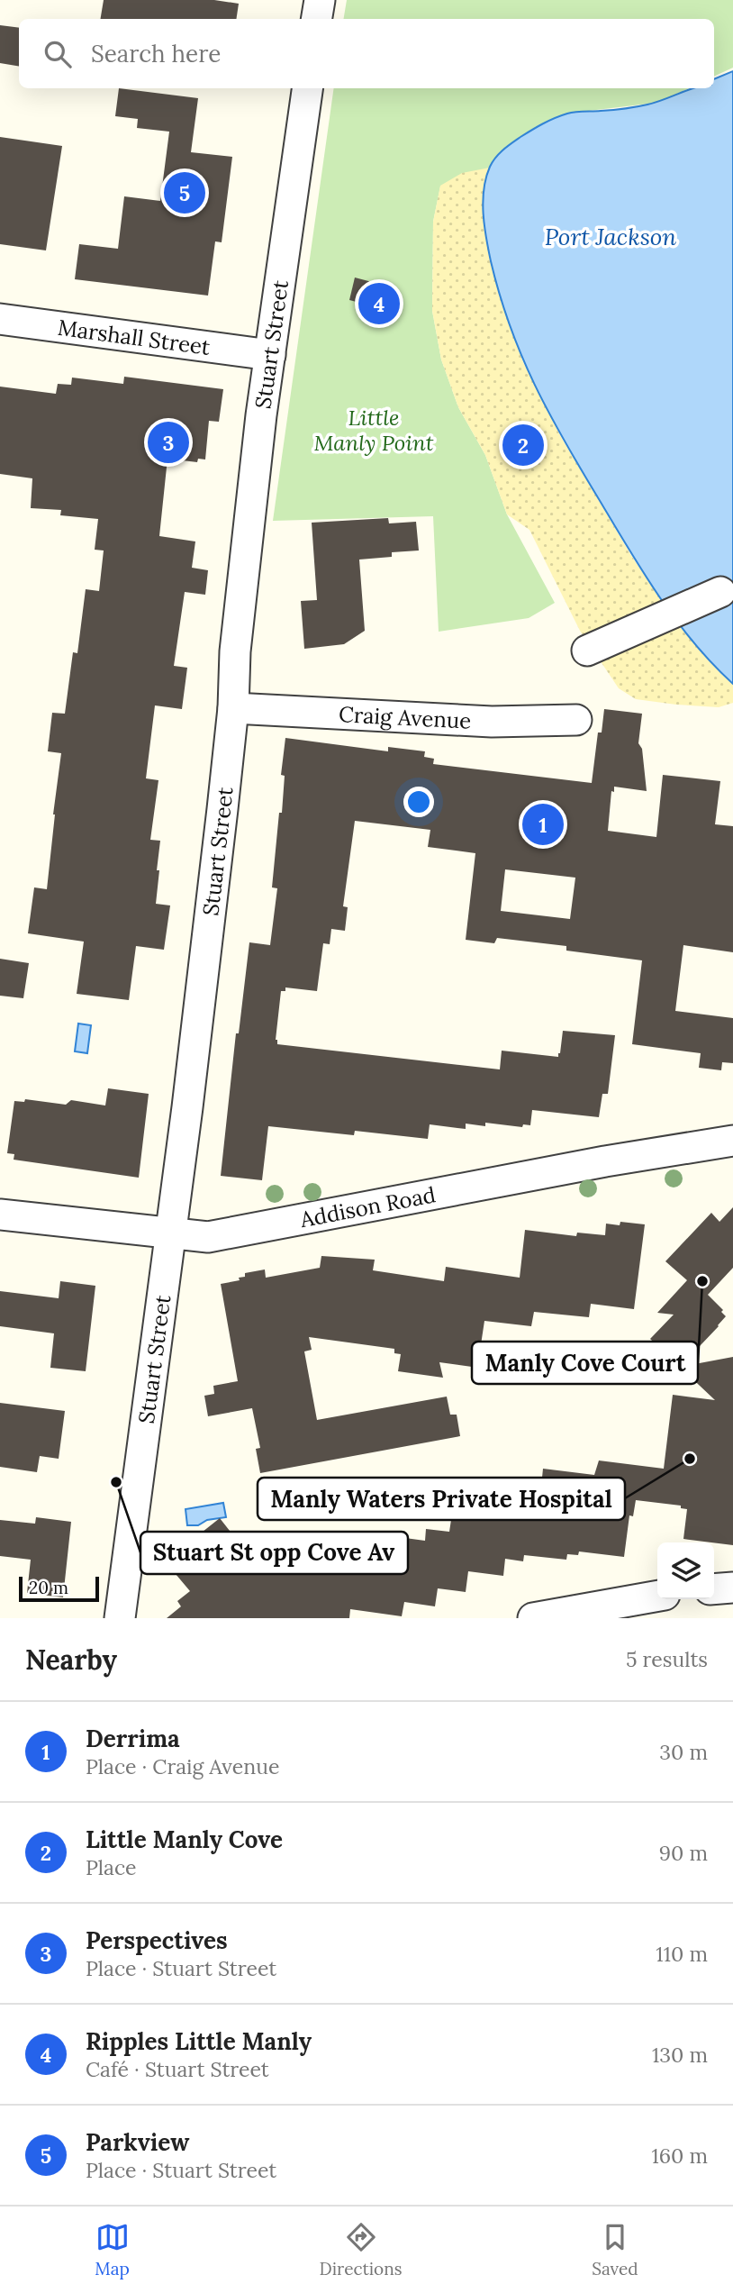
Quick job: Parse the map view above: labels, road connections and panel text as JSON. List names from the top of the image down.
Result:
{
  "streets": {
    "street": [
      "Marshall Street",
      "Stuart Street",
      "Craig Avenue",
      "Addison Road"
    ]
  },
  "crossings": [
    ["Marshall Street", "Stuart Street"],
    ["Stuart Street", "Craig Avenue"],
    ["Stuart Street", "Addison Road"]
  ],
  "water": ["Port Jackson"],
  "parks": ["Little Manly Point"],
  "places": ["Manly Cove Court", "Manly Waters Private Hospital", "Stuart St opp Cove Av"],
  "scale_bar": "20 m",
  "page": {
    "search": "Search here",
    "pins": [
      "5",
      "4",
      "3",
      "2",
      "1"
    ],
    "scale": "20 m",
    "heading": ["Nearby", "5 results"],
    "list": [
      {
        "mark": "1",
        "name": "Derrima",
        "note": "Place · Craig Avenue",
        "value": "30 m"
      },
      {
        "mark": "2",
        "name": "Little Manly Cove",
        "note": "Place",
        "value": "90 m"
      },
      {
        "mark": "3",
        "name": "Perspectives",
        "note": "Place · Stuart Street",
        "value": "110 m"
      },
      {
        "mark": "4",
        "name": "Ripples Little Manly",
        "note": "Café · Stuart Street",
        "value": "130 m"
      },
      {
        "mark": "5",
        "name": "Parkview",
        "note": "Place · Stuart Street",
        "value": "160 m"
      }
    ],
    "nav": ["Map", "Directions", "Saved"]
  }
}
